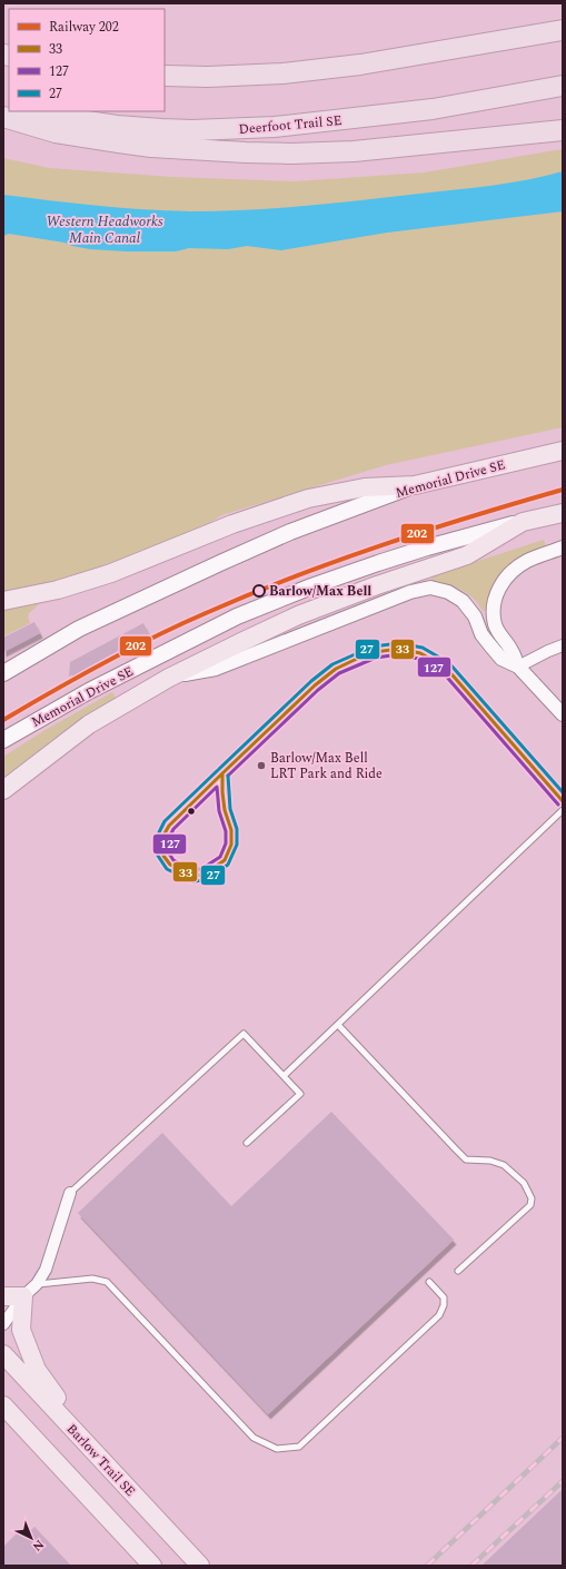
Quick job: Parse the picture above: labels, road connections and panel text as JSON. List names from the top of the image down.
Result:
{
  "streets": {
    "highway": ["Deerfoot Trail SE"],
    "main road": ["Memorial Drive SE", "Barlow Trail SE"]
  },
  "water": ["Western Headworks Main Canal"],
  "places": ["Barlow/Max Bell", "Barlow/Max Bell LRT Park and Ride"],
  "lines": [
    "rail line 202",
    "transit line 27",
    "transit line 33",
    "transit line 127"
  ],
  "legend": [
    "Railway 202",
    "33",
    "127",
    "27"
  ],
  "north": "bottom right"
}
